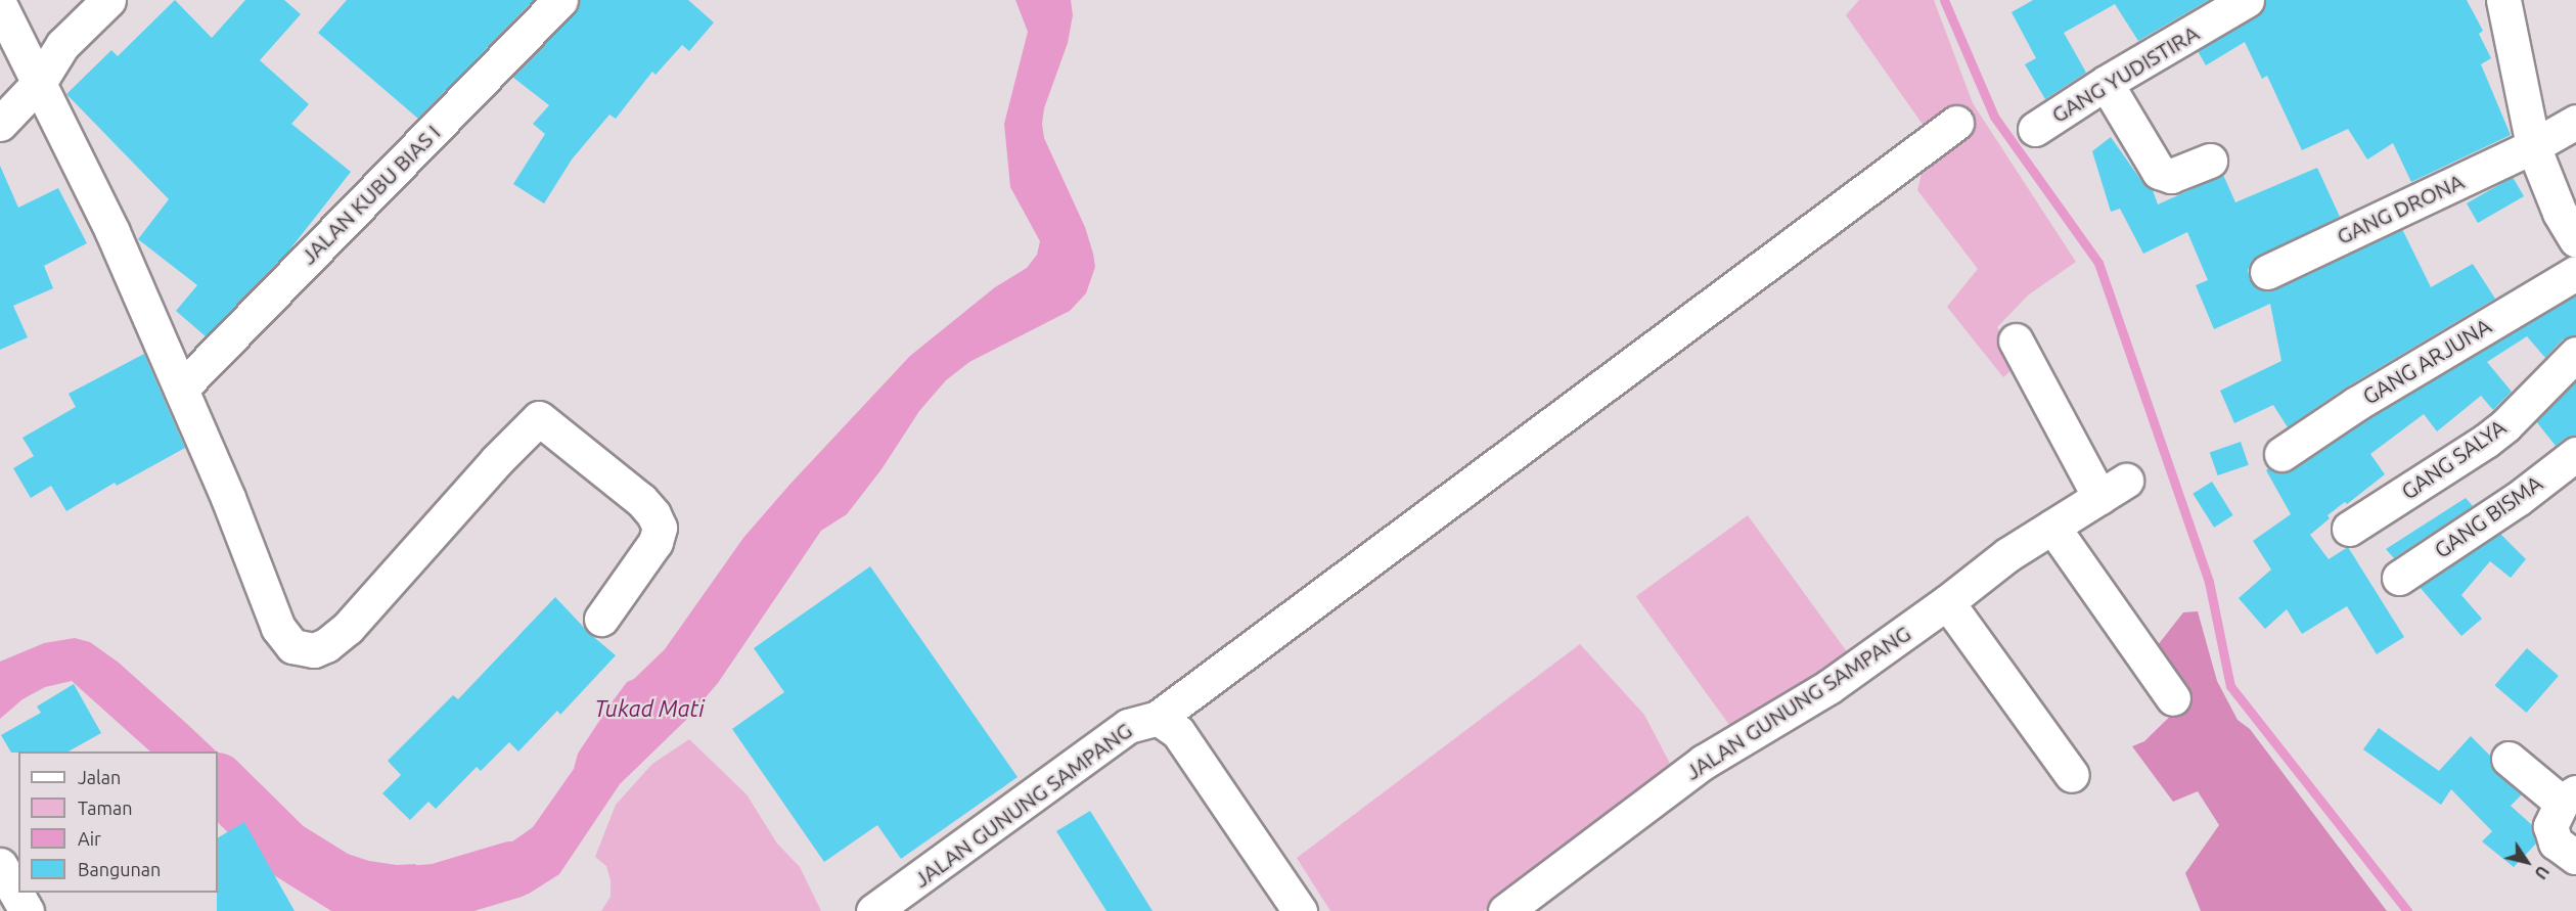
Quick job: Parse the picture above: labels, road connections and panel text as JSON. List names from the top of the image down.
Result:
{
  "streets": {
    "street": [
      "GANG YUDISTIRA",
      "JALAN KUBU BIAS I",
      "GANG DRONA",
      "GANG ARJUNA",
      "GANG SALYA",
      "GANG BISMA",
      "JALAN GUNUNG SAMPANG"
    ]
  },
  "water": ["Tukad Mati"],
  "legend": [
    "Jalan",
    "Taman",
    "Air",
    "Bangunan"
  ],
  "north": "bottom right"
}
